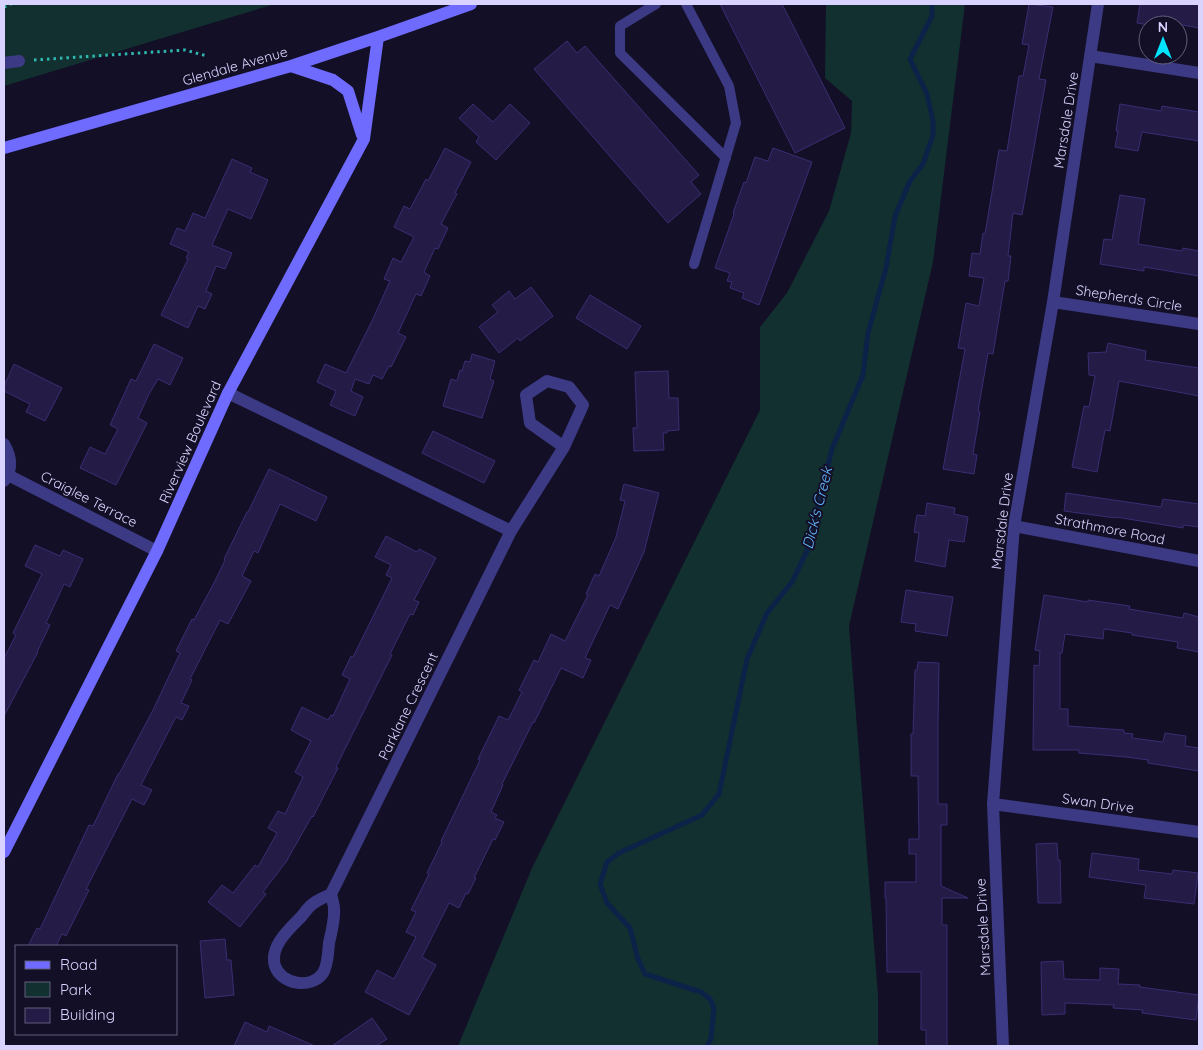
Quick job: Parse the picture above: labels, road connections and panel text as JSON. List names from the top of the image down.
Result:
{
  "streets": {
    "street": [
      "Glendale Avenue",
      "Marsdale Drive",
      "Shepherds Circle",
      "Riverview Boulevard",
      "Craiglee Terrace",
      "Strathmore Road",
      "Parklane Crescent",
      "Swan Drive"
    ]
  },
  "crossings": [
    ["Glendale Avenue", "Riverview Boulevard"],
    ["Marsdale Drive", "Shepherds Circle"],
    ["Marsdale Drive", "Strathmore Road"],
    ["Marsdale Drive", "Swan Drive"],
    ["Riverview Boulevard", "Craiglee Terrace"]
  ],
  "water": ["Dick's Creek"],
  "legend": ["Road", "Park", "Building"],
  "north": "top"
}
